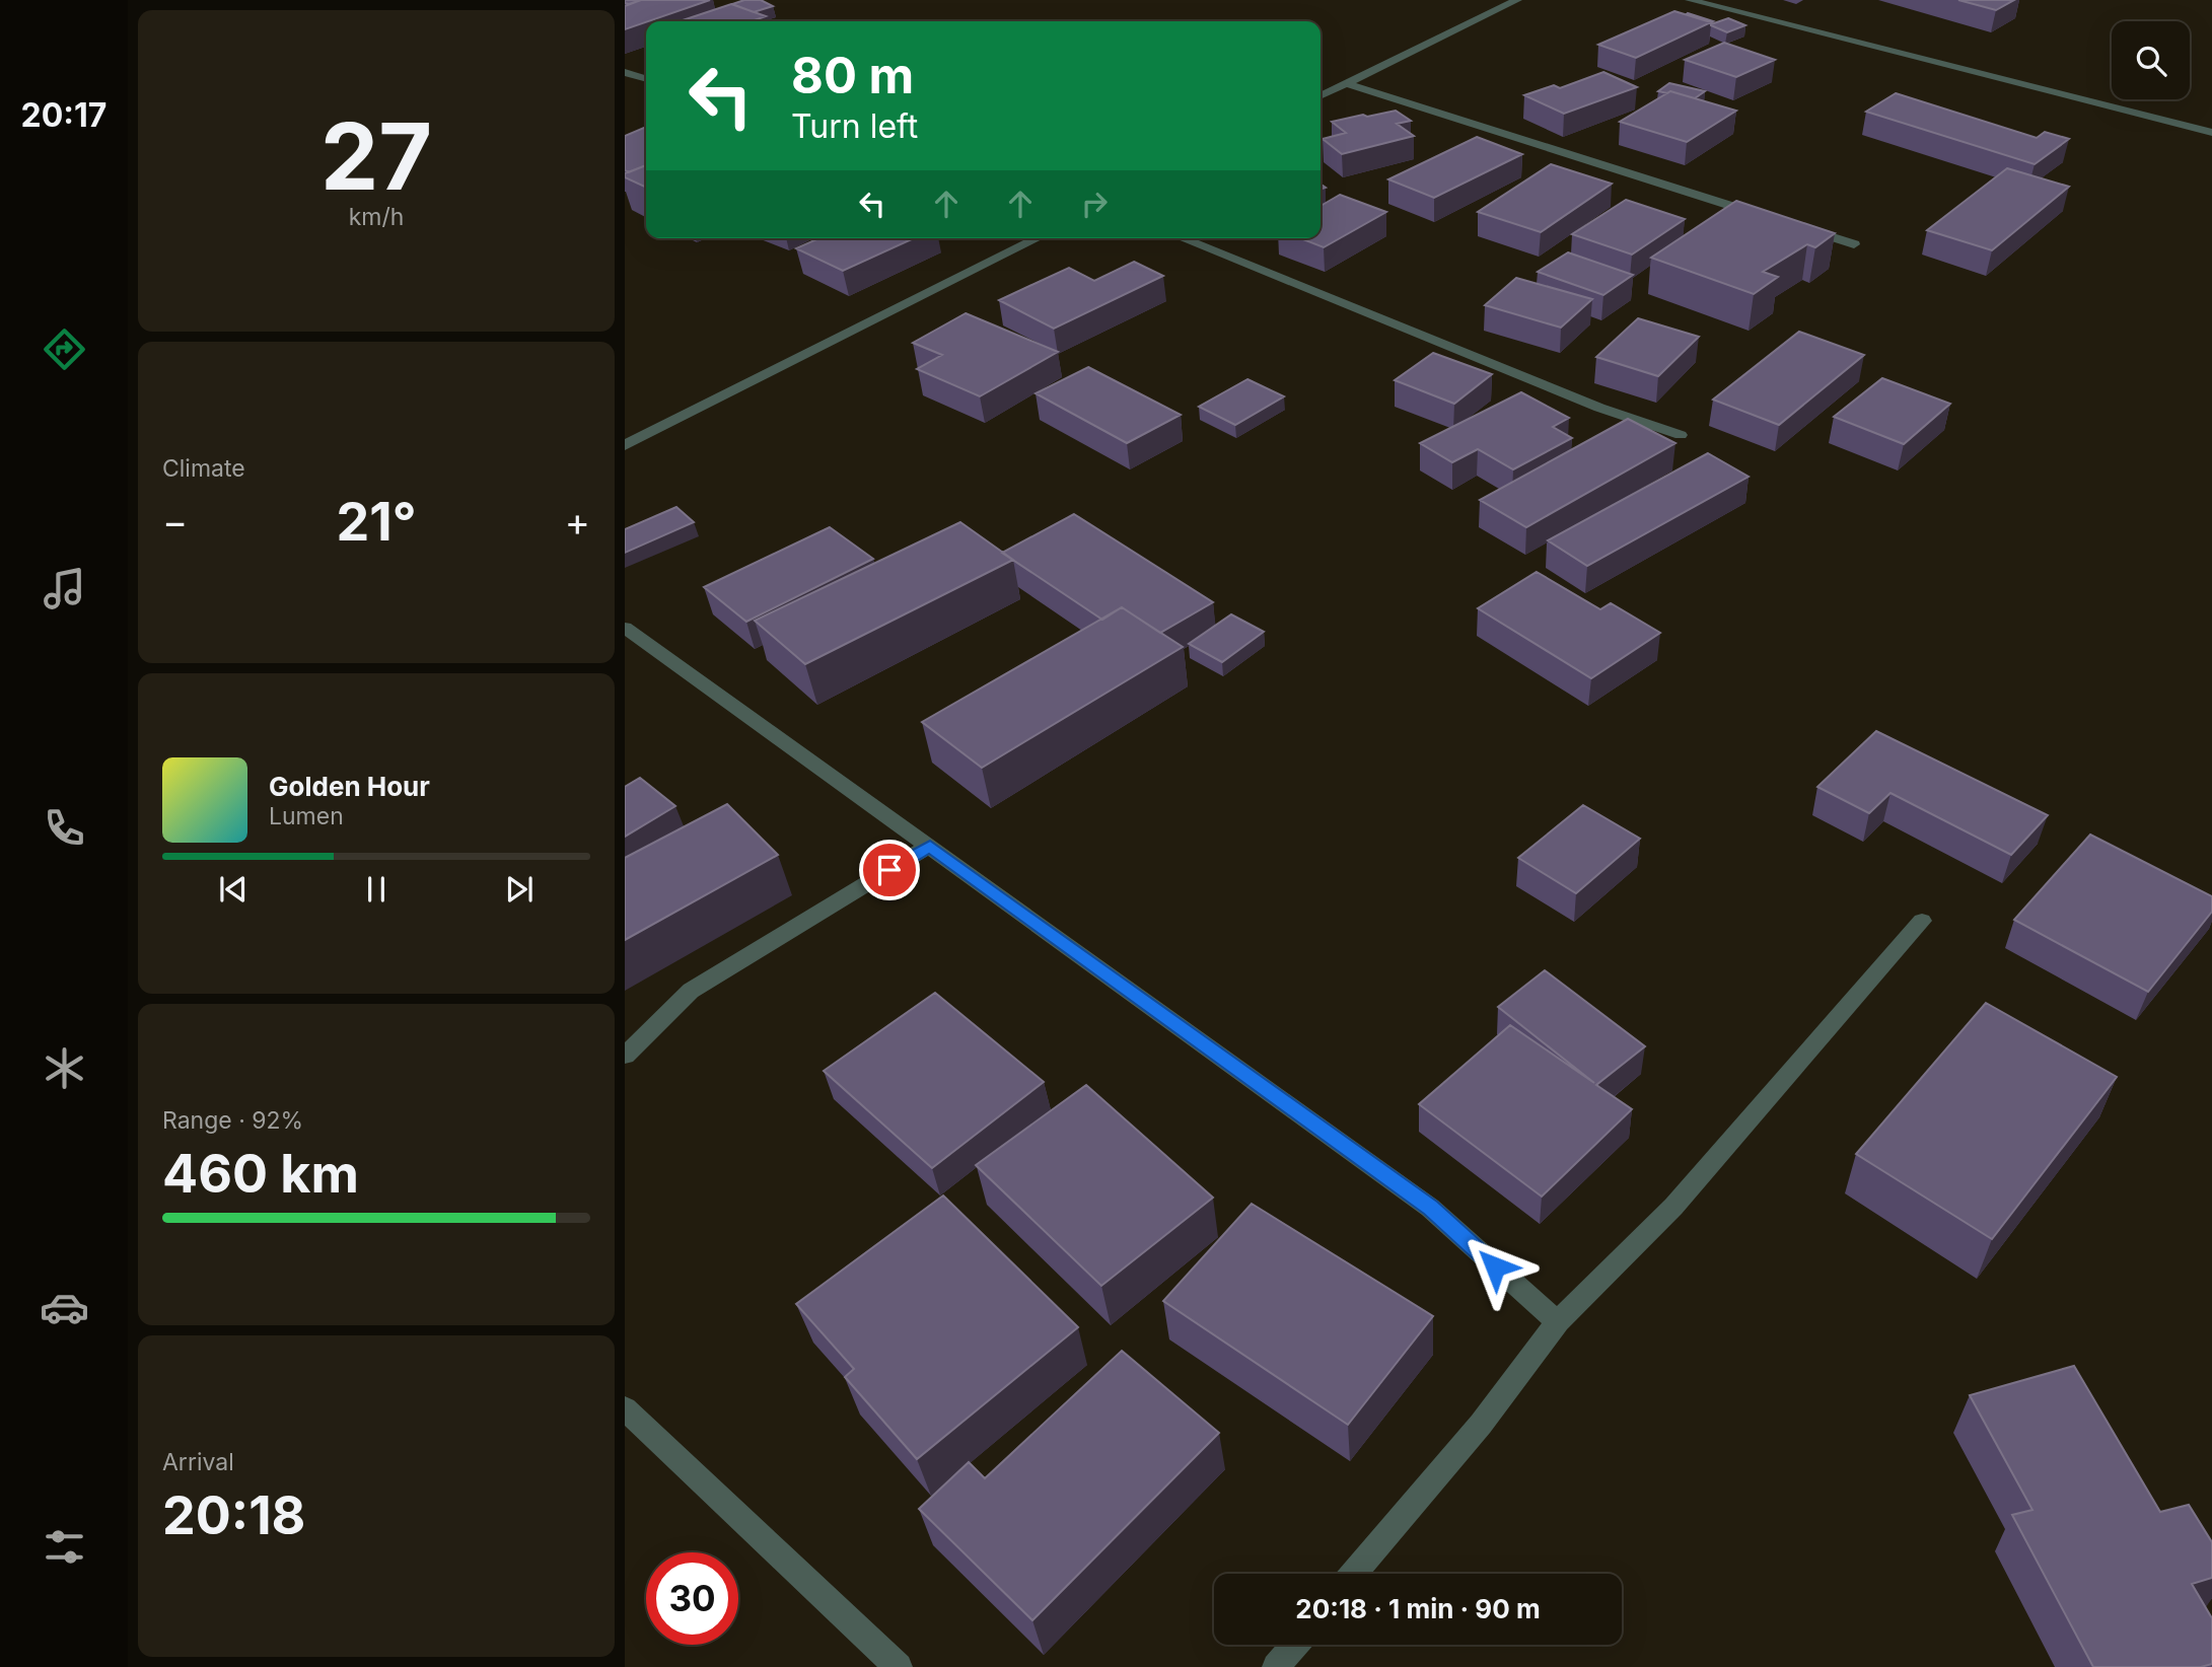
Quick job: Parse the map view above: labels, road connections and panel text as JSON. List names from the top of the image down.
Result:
{
  "page": {
    "tabs": "20:17",
    "tile": [
      ["27", "km/h"],
      "Climate",
      ["Range · 92%", "460 km"],
      ["Arrival", "20:18"]
    ],
    "turn": ["80 m", "Turn left"],
    "heat": ["−", "21°", "+"],
    "song": ["Golden Hour", "Lumen"],
    "limit": "30",
    "trip": "20:18 · 1 min · 90 m"
  }
}
